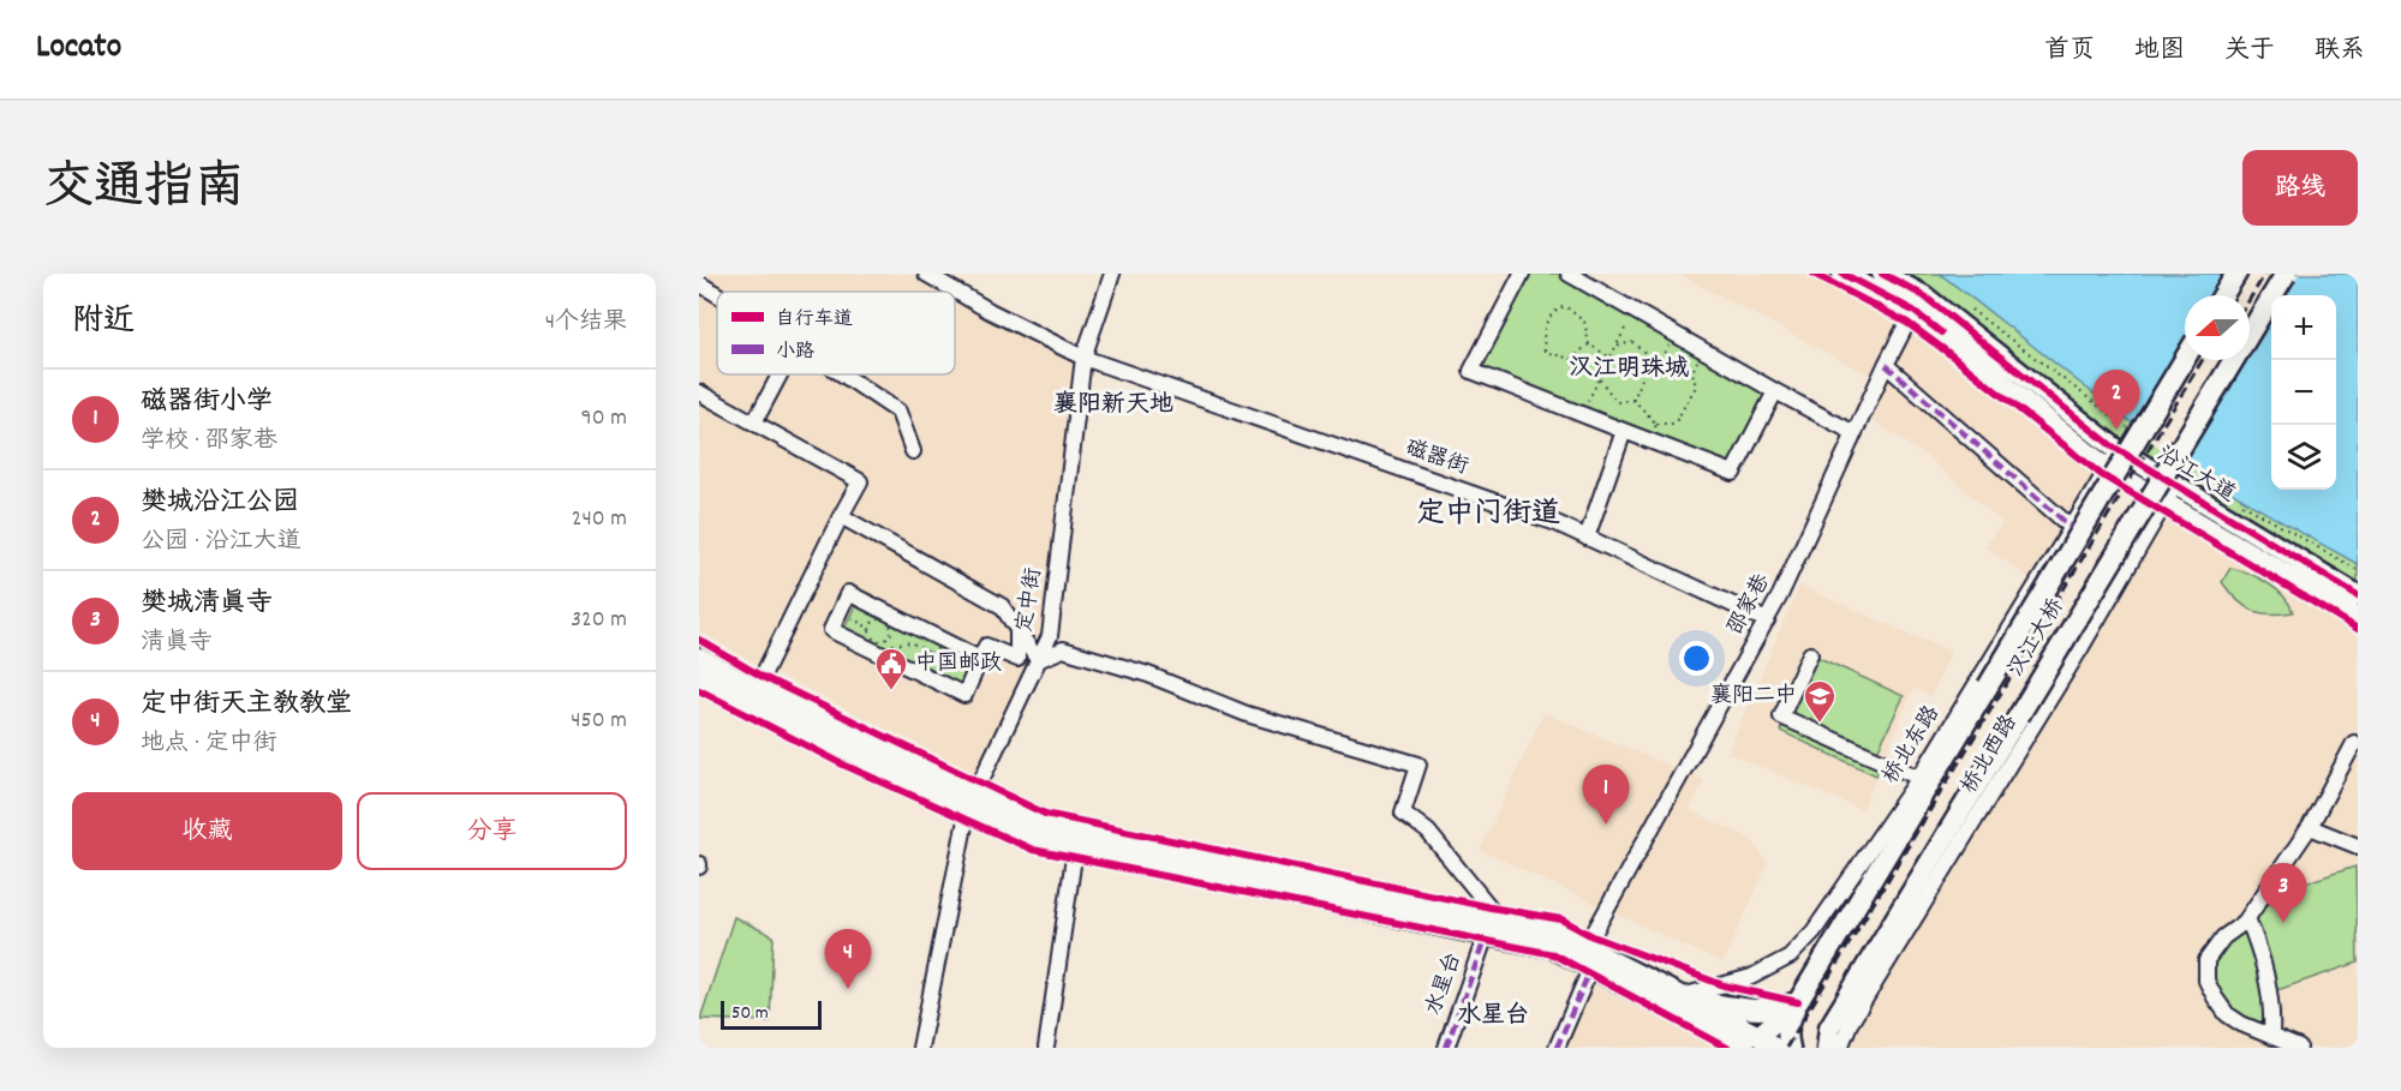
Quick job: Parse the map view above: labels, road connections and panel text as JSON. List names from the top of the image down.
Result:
{
  "streets": {
    "main road": ["沿江大道", "汉江大桥"],
    "street": [
      "磁器街",
      "定中街",
      "邵家巷",
      "桥北东路",
      "桥北西路",
      "水星台"
    ]
  },
  "crossings": [
    ["磁器街", "定中街"],
    ["磁器街", "邵家巷"],
    ["沿江大道", "邵家巷"],
    ["沿江大道", "桥北东路"],
    ["沿江大道", "桥北西路"]
  ],
  "districts": [
    "汉江明珠城",
    "襄阳新天地",
    "定中门街道",
    "水星台"
  ],
  "places": {
    "public building": ["中国邮政"],
    "school or university": ["襄阳二中"]
  },
  "legend": ["自行车道", "小路"],
  "scale_bar": "50 m",
  "north": "left",
  "page": {
    "header": "Locato",
    "nav": [
      "首页",
      "地图",
      "关于",
      "联系"
    ],
    "title": "交通指南",
    "buttons": [
      "路线",
      ["收藏", "分享"]
    ],
    "heading": ["附近", "4个结果"],
    "map_buttons": ["+", "−"],
    "list": [
      {
        "mark": "1",
        "name": "磁器街小学",
        "note": "学校 · 邵家巷",
        "value": "90 m"
      },
      {
        "mark": "2",
        "name": "樊城沿江公园",
        "note": "公园 · 沿江大道",
        "value": "240 m"
      },
      {
        "mark": "3",
        "name": "樊城清真寺",
        "note": "清真寺",
        "value": "320 m"
      },
      {
        "mark": "4",
        "name": "定中街天主教教堂",
        "note": "地点 · 定中街",
        "value": "450 m"
      }
    ],
    "pins": [
      "2",
      "1",
      "3",
      "4"
    ],
    "scale": "50 m"
  }
}
